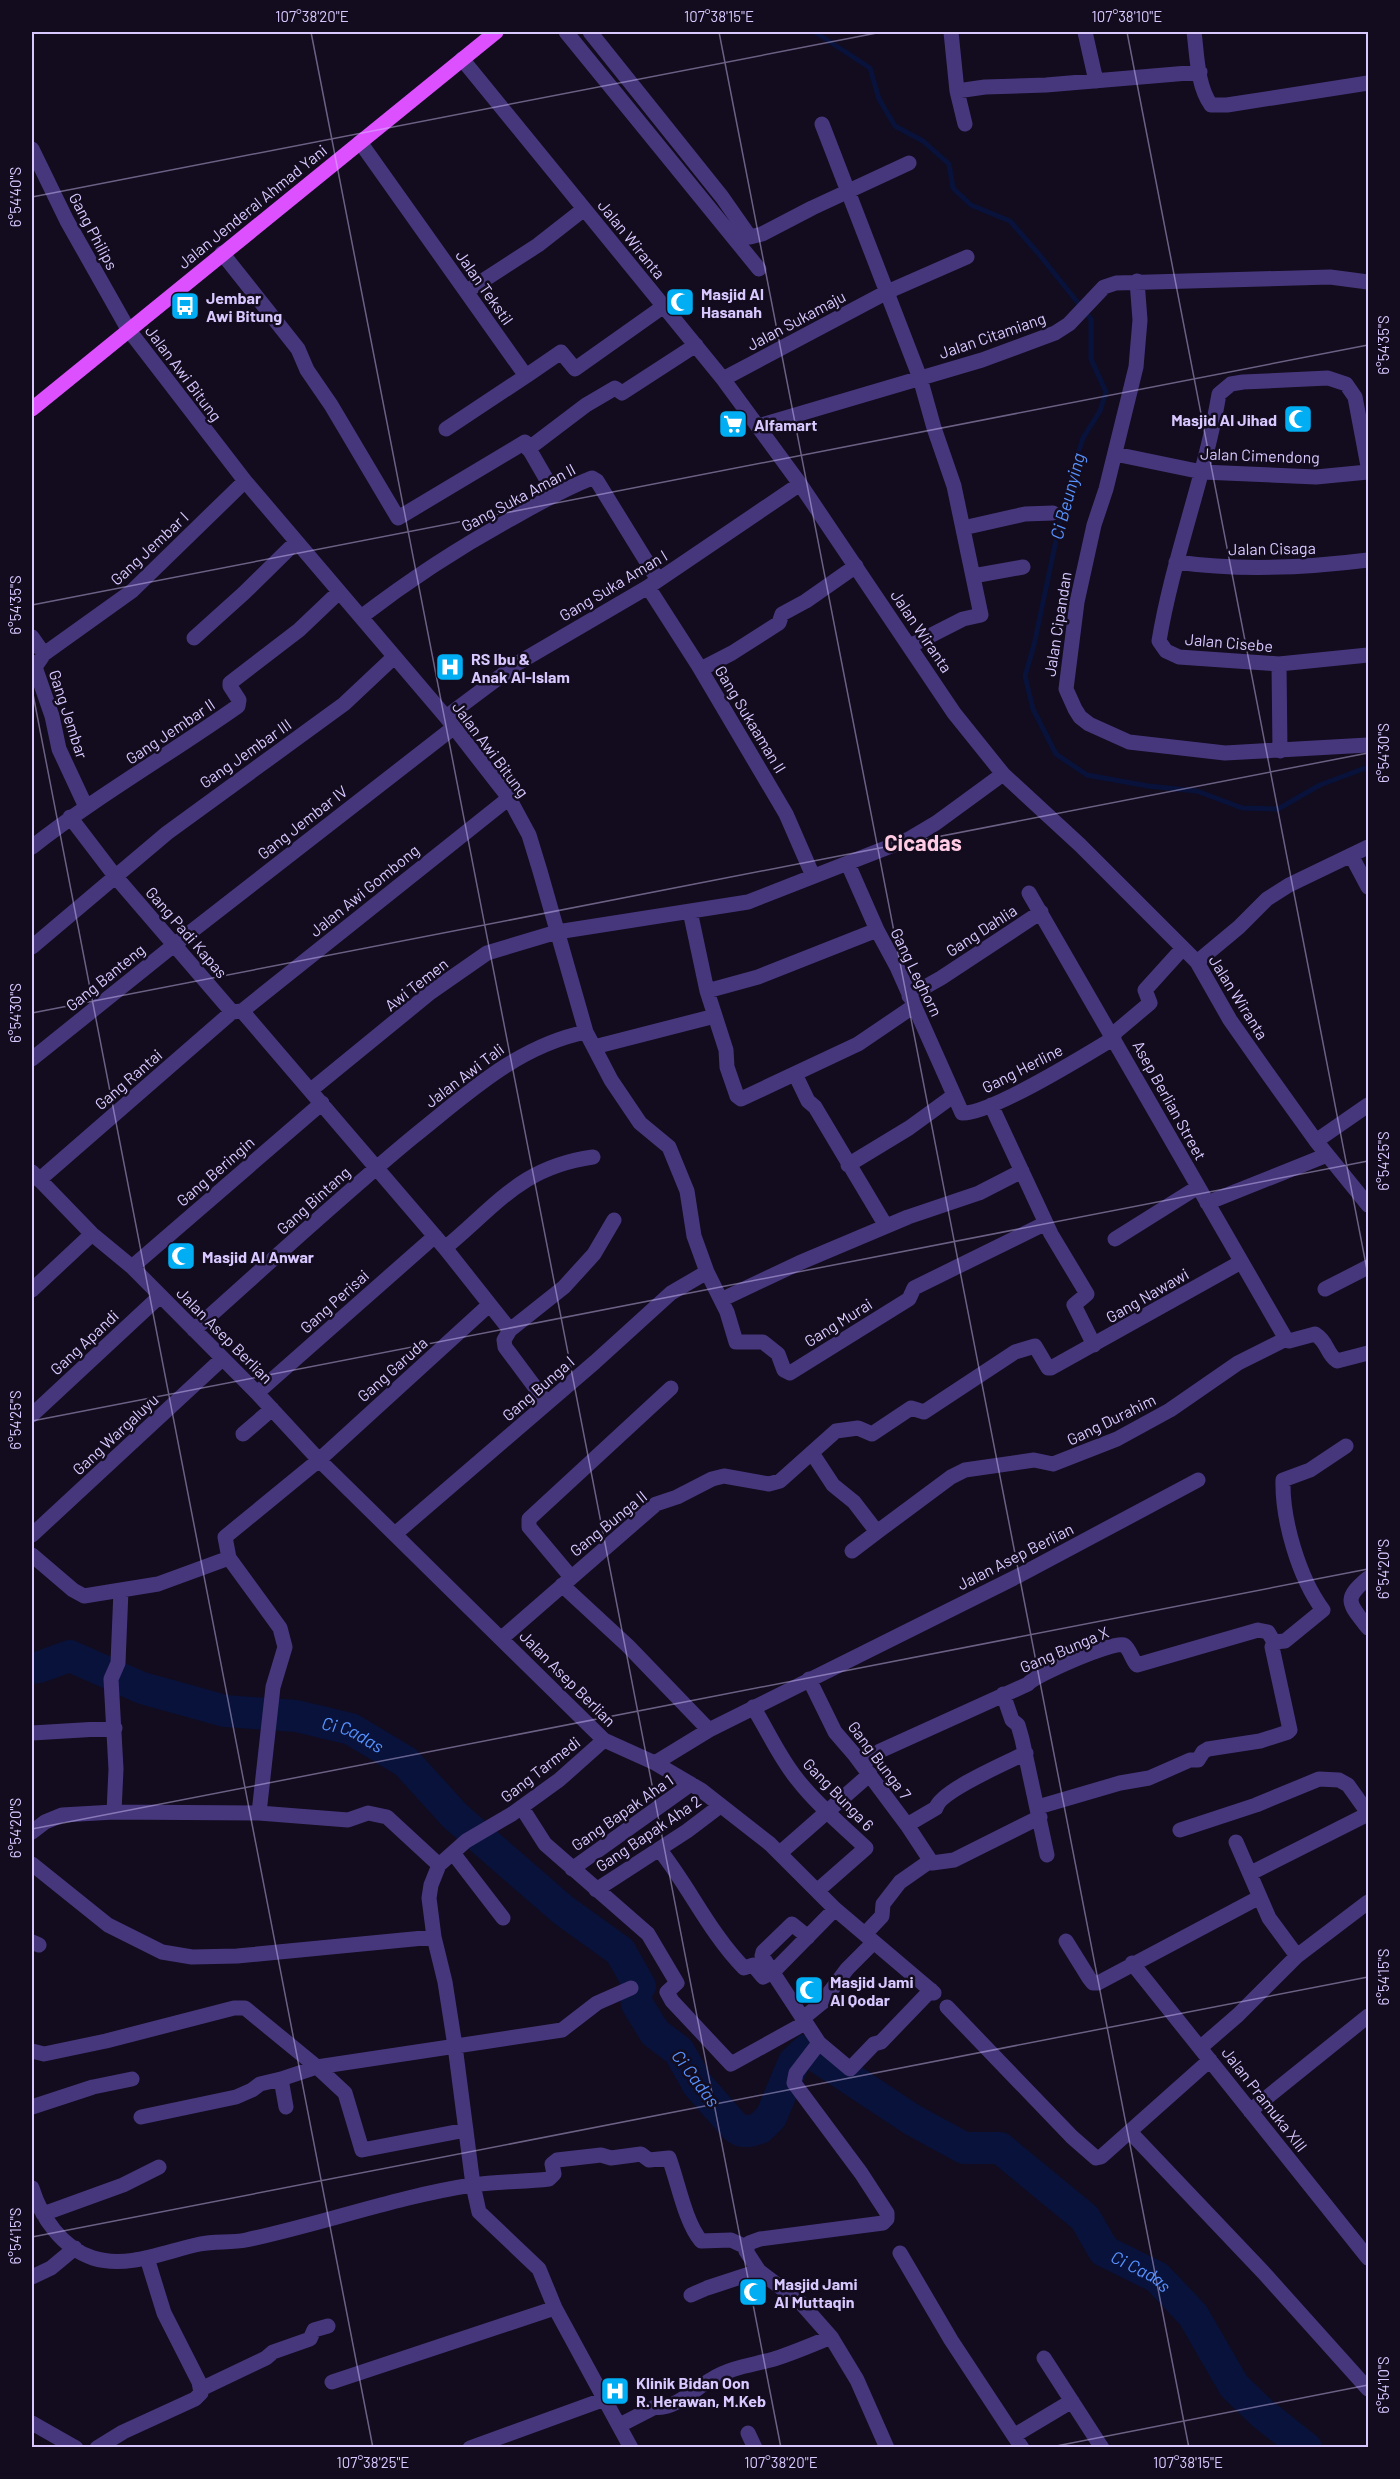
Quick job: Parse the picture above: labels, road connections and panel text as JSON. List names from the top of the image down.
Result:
{
  "streets": {
    "main road": ["Jalan Jenderal Ahmad Yani"],
    "street": [
      "Gang Philips",
      "Jalan Wiranta",
      "Jalan Tekstil",
      "Jalan Sukamaju",
      "Jalan Citamiang",
      "Jalan Awi Bitung",
      "Jalan Cimendong",
      "Gang Suka Aman II",
      "Gang Jembar I",
      "Jalan Cisaga",
      "Gang Suka Aman I",
      "Jalan Cipandan",
      "Jalan Cisebe",
      "Gang Jembar",
      "Gang Sukaaman II",
      "Gang Jembar II",
      "Gang Jembar III",
      "Gang Jembar IV",
      "Jalan Awi Gombong",
      "Gang Dahlia",
      "Gang Padi Kapas",
      "Gang Leghorn",
      "Gang Banteng",
      "Awi Temen",
      "Gang Herline",
      "Jalan Awi Tali",
      "Gang Rantai",
      "Asep Berlian Street",
      "Gang Beringin",
      "Gang Bintang",
      "Gang Nawawi",
      "Gang Perisai",
      "Gang Murai",
      "Jalan Asep Berlian",
      "Gang Apandi",
      "Gang Garuda",
      "Gang Bunga I",
      "Gang Durahim",
      "Gang Wargaluyu",
      "Gang Bunga II",
      "Gang Bunga X",
      "Gang Bunga 7",
      "Gang Tarmedi",
      "Gang Bunga 6",
      "Gang Bapak Aha 1",
      "Gang Bapak Aha 2",
      "Jalan Pramuka XIII"
    ]
  },
  "crossings": [
    ["Jalan Jenderal Ahmad Yani", "Gang Philips"],
    ["Jalan Jenderal Ahmad Yani", "Jalan Wiranta"],
    ["Jalan Jenderal Ahmad Yani", "Jalan Tekstil"],
    ["Jalan Jenderal Ahmad Yani", "Jalan Awi Bitung"],
    ["Gang Philips", "Jalan Awi Bitung"],
    ["Jalan Wiranta", "Jalan Sukamaju"],
    ["Jalan Wiranta", "Jalan Citamiang"],
    ["Jalan Wiranta", "Gang Suka Aman I"],
    ["Jalan Wiranta", "Awi Temen"],
    ["Jalan Wiranta", "Gang Herline"],
    ["Jalan Citamiang", "Jalan Cipandan"],
    ["Jalan Awi Bitung", "Gang Suka Aman II"],
    ["Jalan Awi Bitung", "Gang Jembar I"],
    ["Jalan Awi Bitung", "Gang Suka Aman I"],
    ["Jalan Awi Bitung", "Gang Jembar II"],
    ["Jalan Awi Bitung", "Gang Jembar III"],
    ["Jalan Awi Bitung", "Gang Jembar IV"],
    ["Jalan Awi Bitung", "Jalan Awi Gombong"],
    ["Jalan Awi Bitung", "Awi Temen"],
    ["Jalan Awi Bitung", "Jalan Awi Tali"],
    ["Jalan Awi Bitung", "Gang Murai"],
    ["Jalan Cimendong", "Jalan Cipandan"],
    ["Jalan Cimendong", "Jalan Cisebe"],
    ["Gang Suka Aman II", "Gang Suka Aman I"],
    ["Gang Suka Aman II", "Gang Sukaaman II"],
    ["Gang Jembar I", "Gang Jembar"],
    ["Jalan Cisaga", "Jalan Cisebe"],
    ["Gang Suka Aman I", "Gang Sukaaman II"],
    ["Gang Suka Aman I", "Gang Jembar IV"],
    ["Gang Jembar", "Gang Jembar II"],
    ["Gang Sukaaman II", "Awi Temen"],
    ["Gang Jembar II", "Gang Padi Kapas"],
    ["Gang Jembar III", "Gang Padi Kapas"],
    ["Gang Jembar IV", "Gang Padi Kapas"],
    ["Gang Jembar IV", "Gang Banteng"],
    ["Jalan Awi Gombong", "Gang Padi Kapas"],
    ["Jalan Awi Gombong", "Gang Rantai"],
    ["Gang Dahlia", "Gang Leghorn"],
    ["Gang Dahlia", "Asep Berlian Street"],
    ["Gang Padi Kapas", "Gang Banteng"],
    ["Gang Padi Kapas", "Awi Temen"],
    ["Gang Padi Kapas", "Jalan Awi Tali"],
    ["Gang Padi Kapas", "Gang Rantai"],
    ["Gang Padi Kapas", "Gang Beringin"],
    ["Gang Padi Kapas", "Gang Bintang"],
    ["Gang Padi Kapas", "Gang Perisai"],
    ["Gang Padi Kapas", "Gang Garuda"],
    ["Gang Leghorn", "Awi Temen"],
    ["Gang Leghorn", "Gang Herline"],
    ["Gang Herline", "Asep Berlian Street"],
    ["Jalan Awi Tali", "Gang Bintang"],
    ["Gang Rantai", "Jalan Asep Berlian"],
    ["Asep Berlian Street", "Gang Nawawi"],
    ["Asep Berlian Street", "Gang Durahim"],
    ["Gang Beringin", "Jalan Asep Berlian"],
    ["Gang Bintang", "Jalan Asep Berlian"],
    ["Gang Nawawi", "Gang Bunga II"],
    ["Gang Perisai", "Jalan Asep Berlian"],
    ["Gang Murai", "Gang Bunga I"],
    ["Jalan Asep Berlian", "Gang Apandi"],
    ["Jalan Asep Berlian", "Gang Garuda"],
    ["Jalan Asep Berlian", "Gang Bunga I"],
    ["Jalan Asep Berlian", "Gang Wargaluyu"],
    ["Jalan Asep Berlian", "Gang Bunga II"],
    ["Jalan Asep Berlian", "Gang Bunga 7"],
    ["Jalan Asep Berlian", "Gang Tarmedi"],
    ["Jalan Asep Berlian", "Gang Bunga 6"],
    ["Gang Bunga X", "Gang Bunga 7"],
    ["Gang Bunga X", "Gang Bunga 6"]
  ],
  "districts": ["Cicadas"],
  "water": ["Ci Beunying", "Ci Cadas"],
  "places": {
    "mosque": [
      "Masjid Al Hasanah",
      "Masjid Al Jihad",
      "Masjid Al Anwar",
      "Masjid Jami Al Qodar",
      "Masjid Jami Al Muttaqin"
    ],
    "bus stop": ["Jembar Awi Bitung"],
    "supermarket": ["Alfamart"],
    "hospital": ["RS Ibu & Anak Al-Islam", "Klinik Bidan Oon R. Herawan, M.Keb"]
  },
  "coordinates": [
    "107°38'20\"E",
    "107°38'15\"E",
    "107°38'10\"E",
    "6°54'40\"S",
    "6°54'35\"S",
    "6°54'30\"S",
    "6°54'25\"S",
    "6°54'20\"S",
    "6°54'15\"S",
    "6°54'10\"S",
    "107°38'25\"E"
  ]
}
